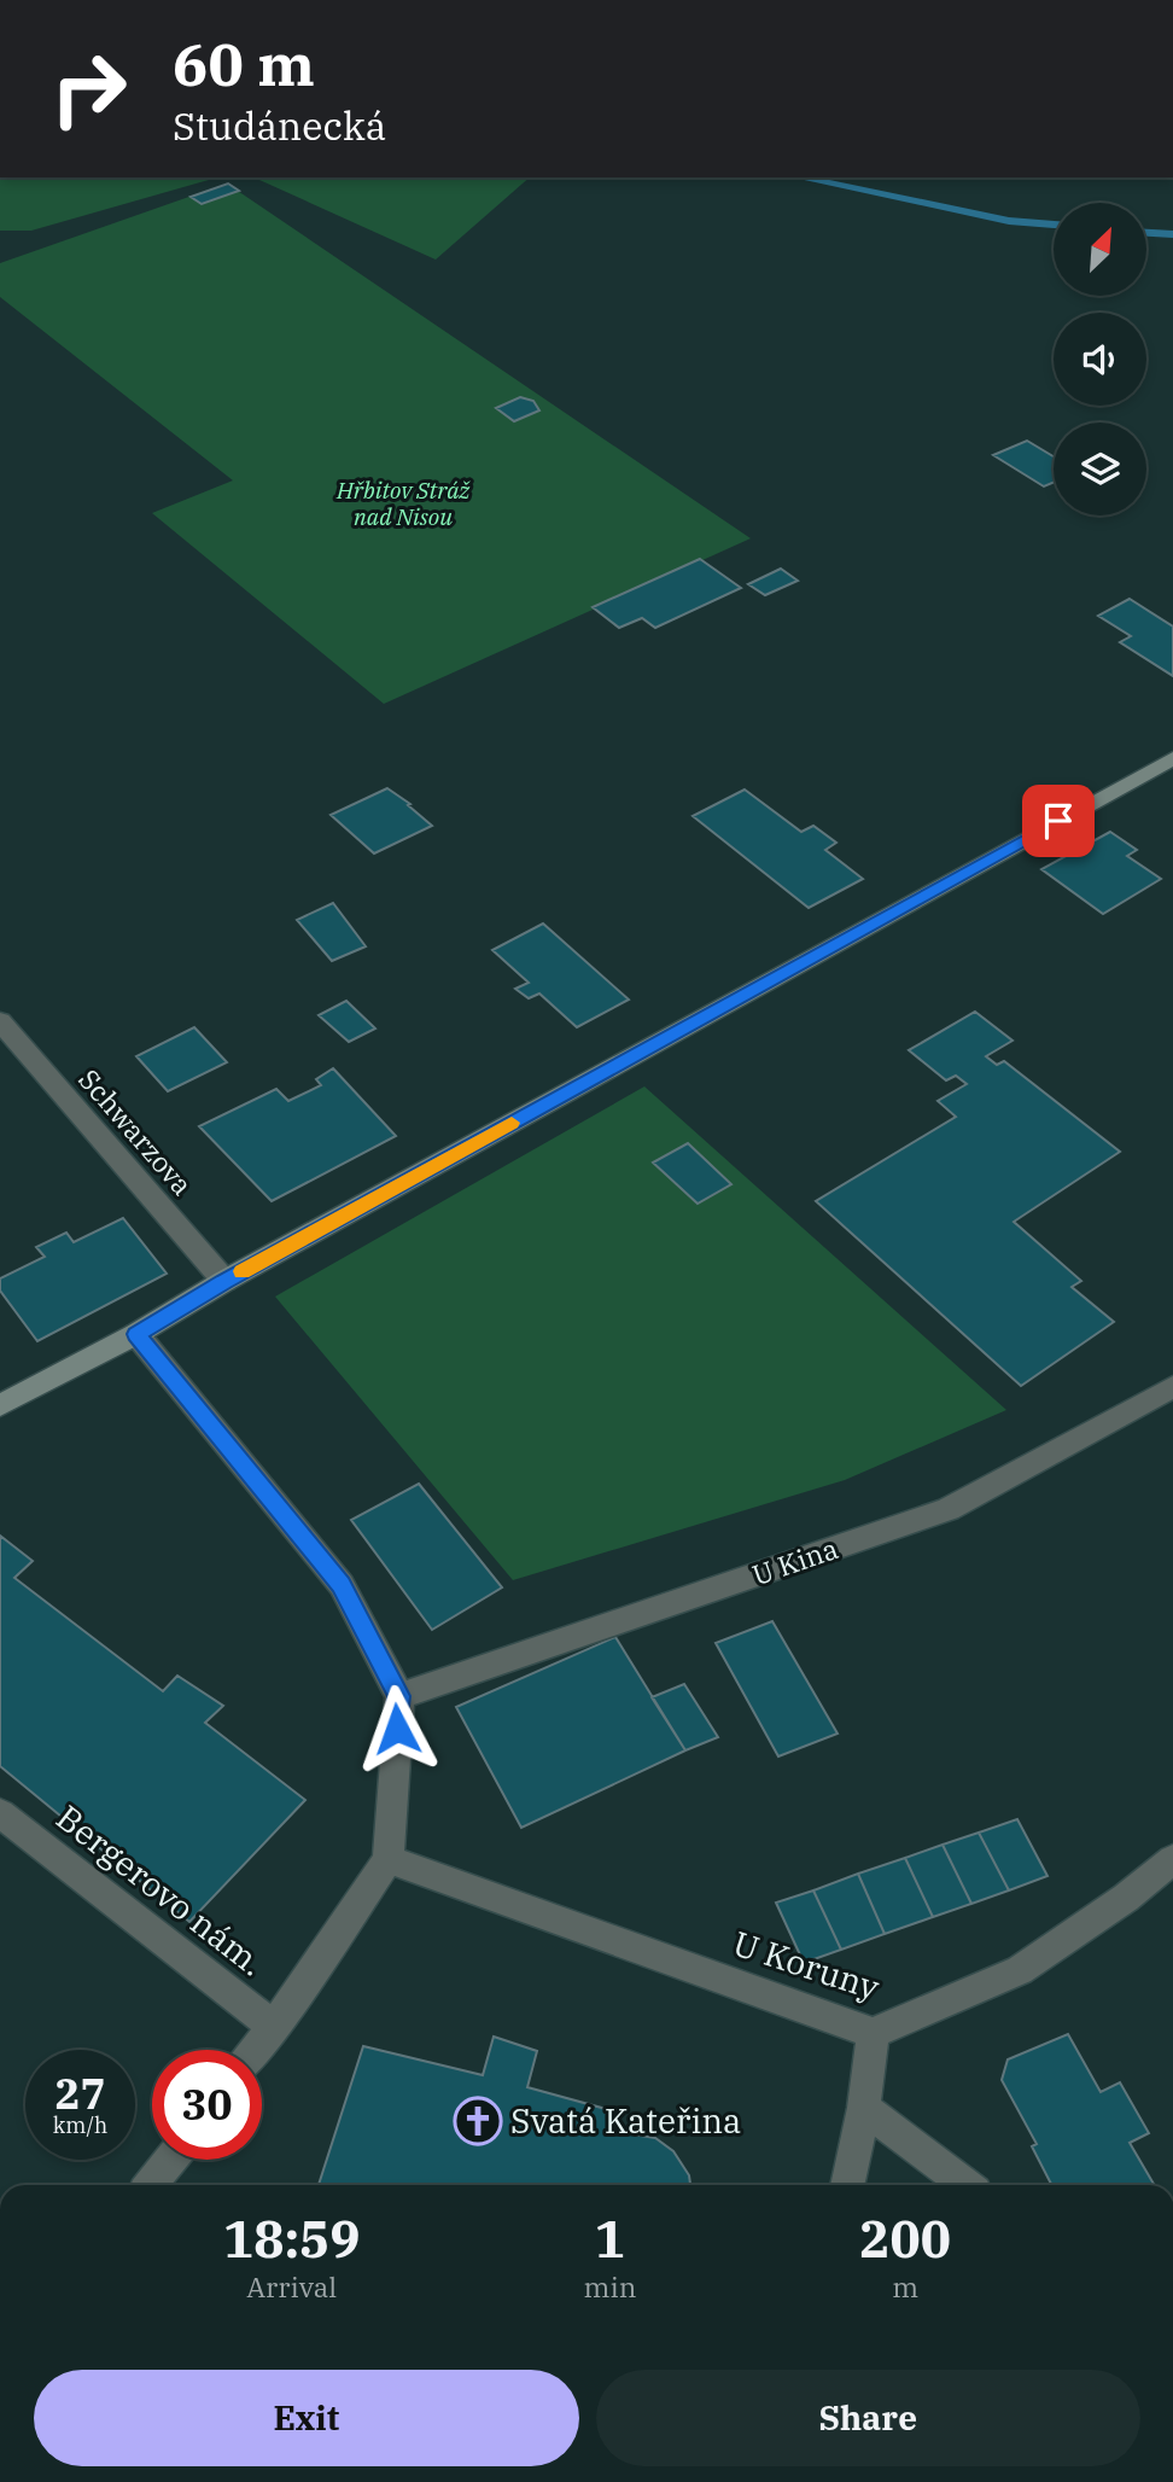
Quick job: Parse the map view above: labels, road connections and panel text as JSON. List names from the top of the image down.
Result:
{
  "streets": {
    "street": [
      "Schwarzova",
      "U Kina",
      "Bergerovo nám.",
      "U Koruny"
    ]
  },
  "parks": ["Hřbitov Stráž nad Nisou"],
  "places": {
    "church": ["Svatá Kateřina"]
  },
  "north": "top right",
  "page": {
    "turn": ["60 m", "Studánecká"],
    "speed": "27 km/h",
    "limit": "30",
    "eta": [
      "18:59",
      "Arrival",
      "1",
      "min",
      "200",
      "m"
    ],
    "buttons": ["Exit", "Share"]
  }
}
